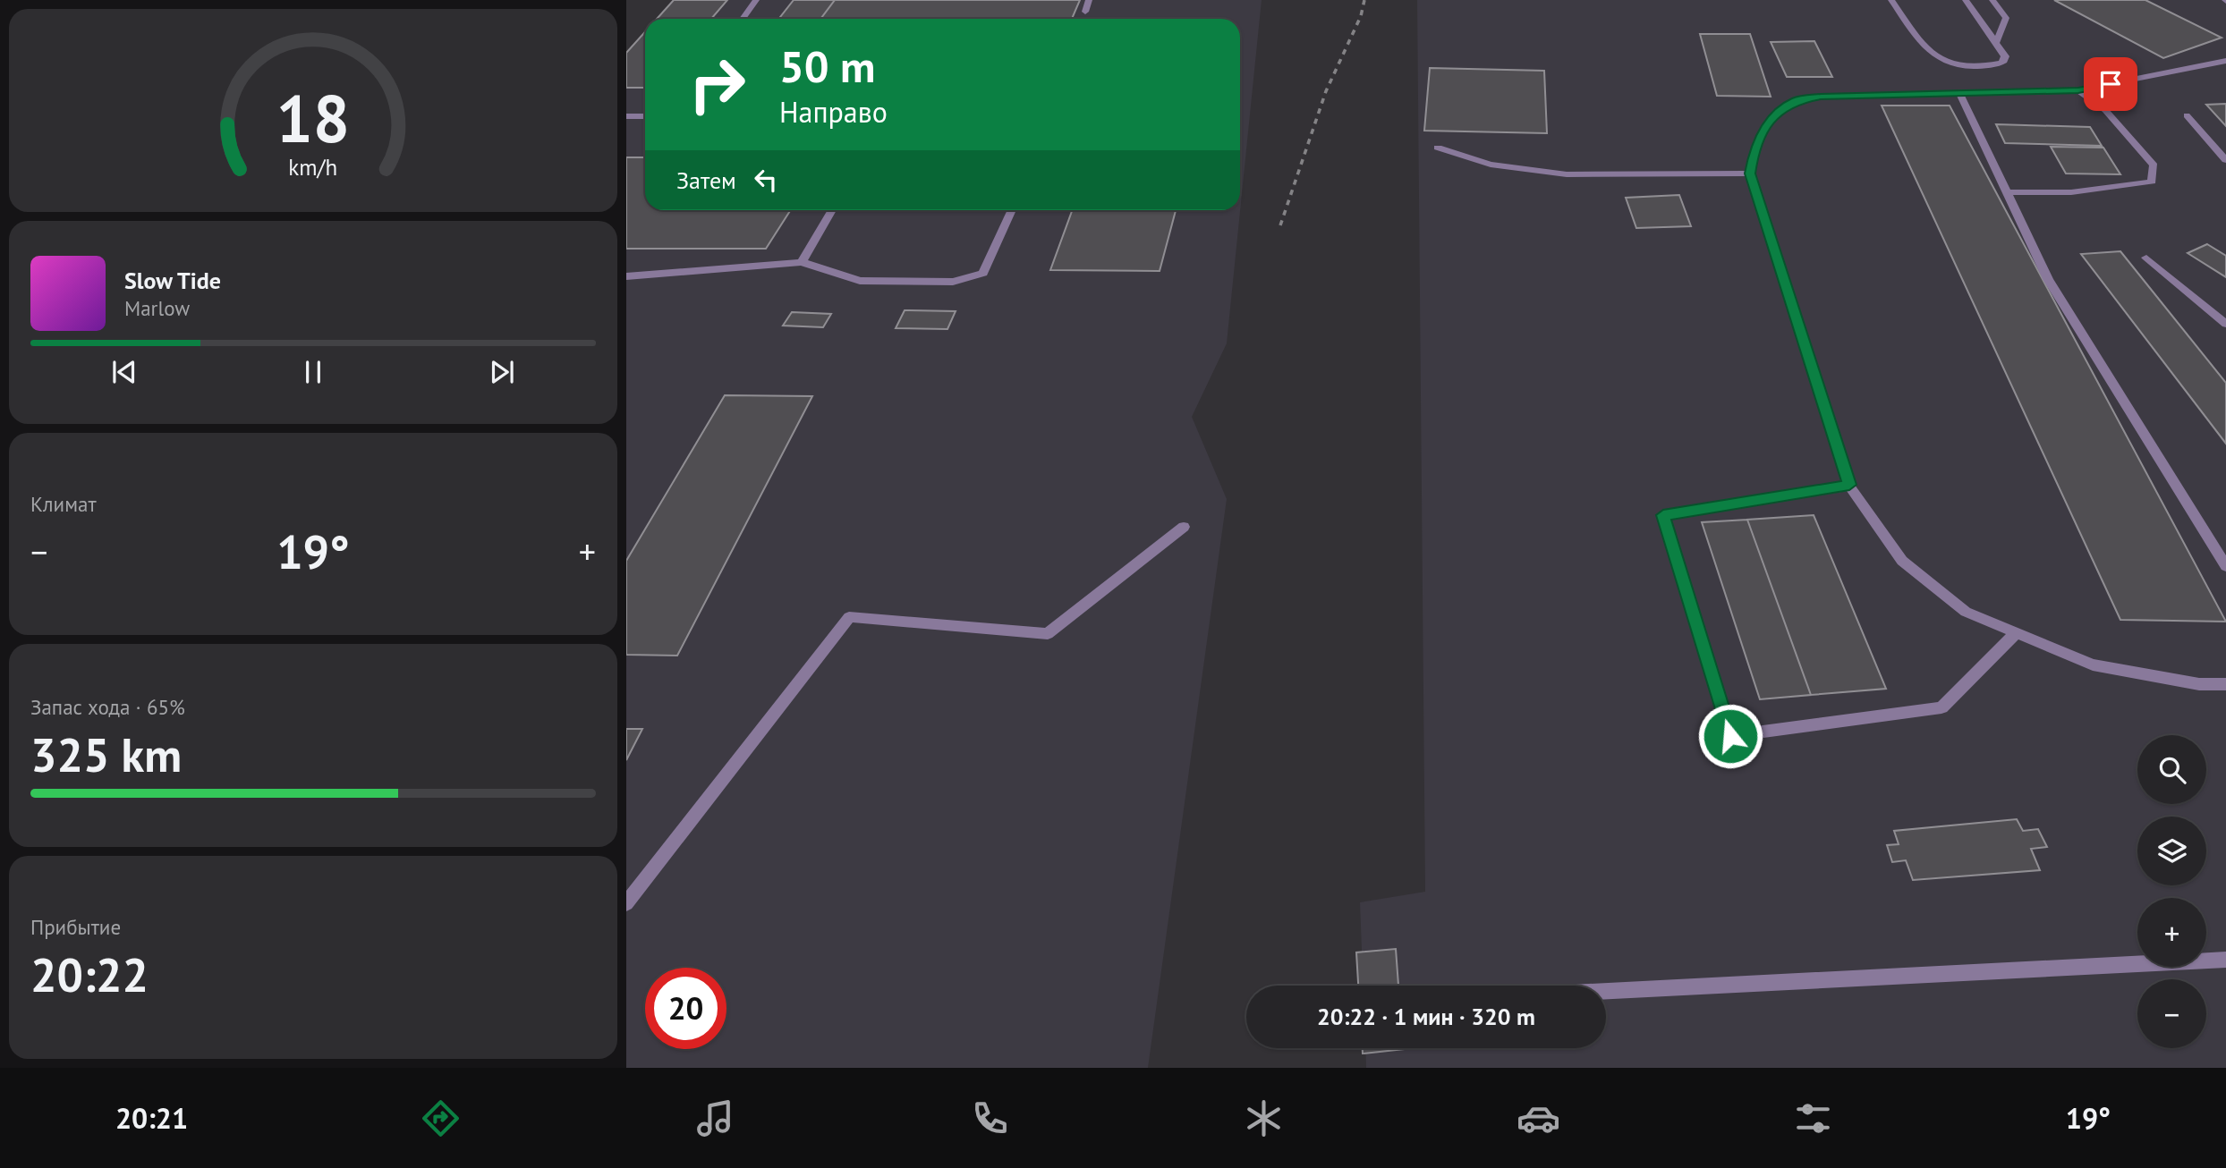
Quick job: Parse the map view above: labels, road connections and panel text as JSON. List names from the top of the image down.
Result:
{
  "page": {
    "turn": ["50 m", "Направо"],
    "then": "Затем",
    "song": ["Slow Tide", "Marlow"],
    "tile": [
      "Климат",
      ["Запас хода · 65%", "325 km"],
      ["Прибытие", "20:22"]
    ],
    "heat": ["−", "19°", "+"],
    "map_buttons": ["+", "−"],
    "limit": "20",
    "trip": "20:22 · 1 мин · 320 m",
    "tabs": ["20:21", "19°"],
    "gauge": ["18", "km/h"]
  }
}
